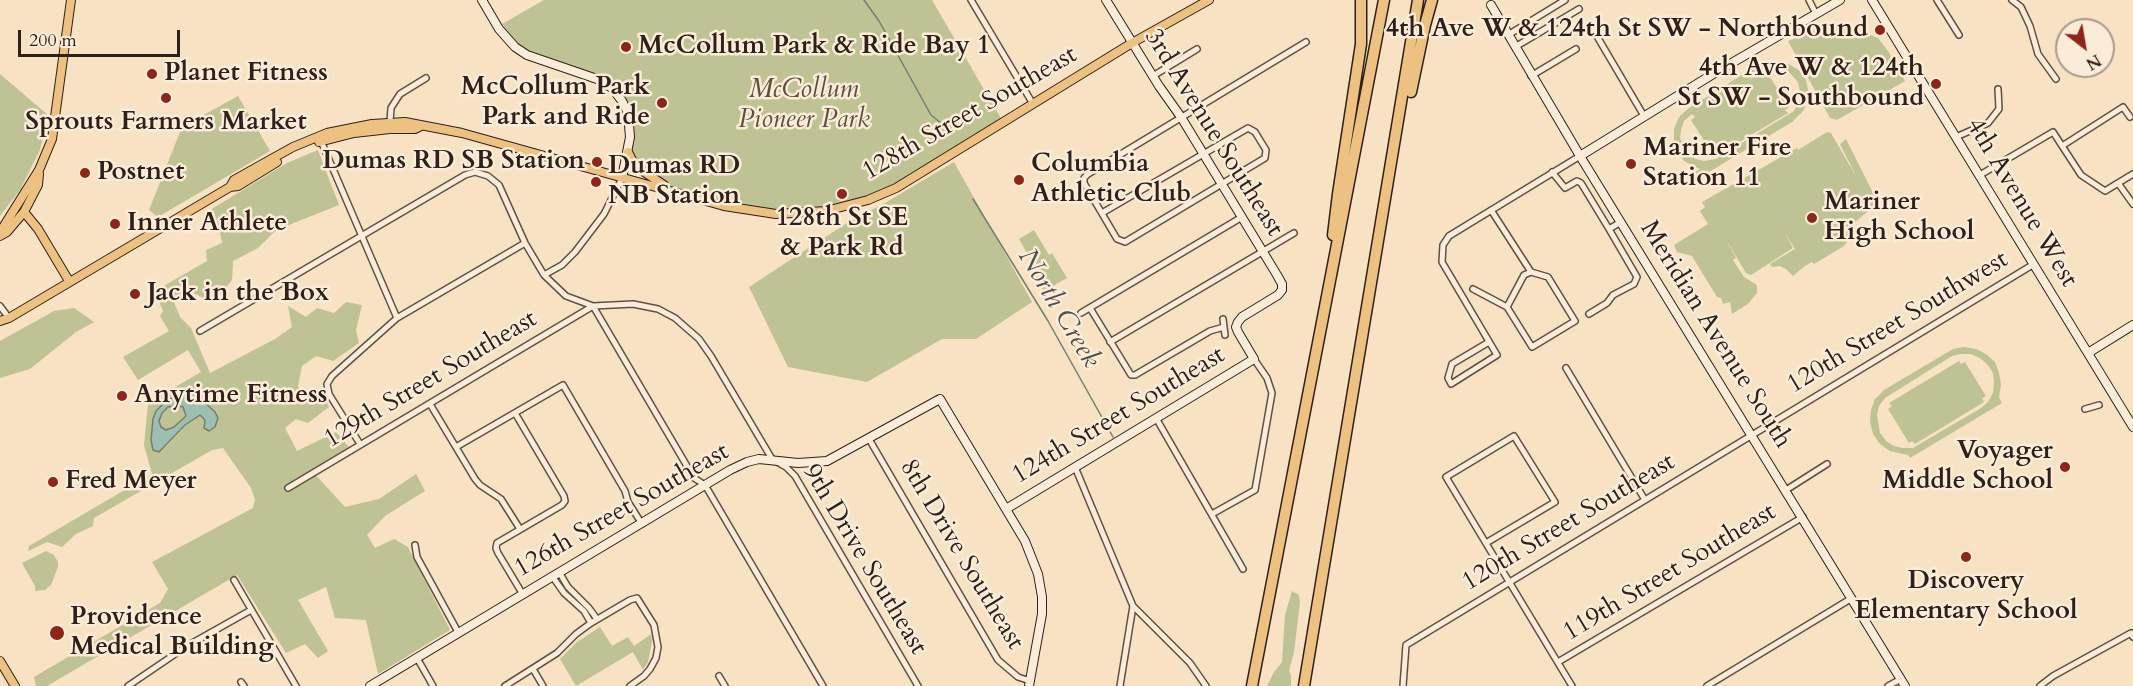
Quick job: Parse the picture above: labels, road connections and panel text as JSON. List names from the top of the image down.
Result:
{
  "streets": {
    "main road": ["128th Street Southeast"],
    "street": [
      "3rd Avenue Southeast",
      "4th Avenue West",
      "120th Street Southwest",
      "Meridian Avenue South",
      "129th Street Southeast",
      "124th Street Southeast",
      "126th Street Southeast",
      "120th Street Southeast",
      "8th Drive Southeast",
      "9th Drive Southeast",
      "119th Street Southeast"
    ]
  },
  "crossings": [
    ["128th Street Southeast", "3rd Avenue Southeast"],
    ["3rd Avenue Southeast", "124th Street Southeast"],
    ["4th Avenue West", "120th Street Southwest"],
    ["120th Street Southwest", "Meridian Avenue South"],
    ["120th Street Southwest", "120th Street Southeast"],
    ["Meridian Avenue South", "120th Street Southeast"],
    ["Meridian Avenue South", "119th Street Southeast"],
    ["124th Street Southeast", "126th Street Southeast"],
    ["126th Street Southeast", "8th Drive Southeast"],
    ["126th Street Southeast", "9th Drive Southeast"]
  ],
  "water": ["North Creek"],
  "parks": ["McCollum Pioneer Park"],
  "places": [
    "4th Ave W & 124th St SW - Northbound",
    "McCollum Park & Ride Bay 1",
    "Planet Fitness",
    "4th Ave W & 124th St SW - Southbound",
    "Sprouts Farmers Market",
    "McCollum Park Park and Ride",
    "Dumas RD SB Station",
    "Mariner Fire Station 11",
    "Postnet",
    "Columbia Athletic Club",
    "Dumas RD NB Station",
    "128th St SE & Park Rd",
    "Mariner High School",
    "Inner Athlete",
    "Jack in the Box",
    "Anytime Fitness",
    "Voyager Middle School",
    "Fred Meyer",
    "Discovery Elementary School",
    "Providence Medical Building"
  ],
  "scale_bar": "200 m",
  "north": "bottom right"
}
